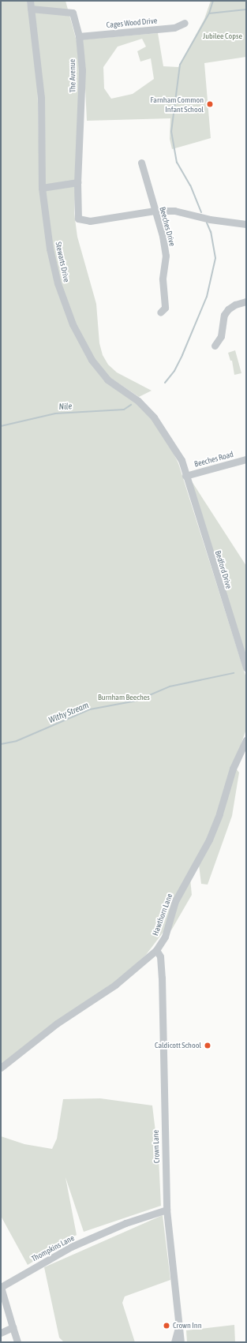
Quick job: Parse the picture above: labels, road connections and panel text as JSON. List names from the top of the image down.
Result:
{
  "streets": {
    "street": [
      "Cages Wood Drive",
      "The Avenue",
      "Beeches Drive",
      "Stewarts Drive",
      "Beeches Road",
      "Bedford Drive",
      "Hawthorn Lane",
      "Crown Lane",
      "Thompkins Lane"
    ]
  },
  "crossings": [
    ["Cages Wood Drive", "The Avenue"],
    ["The Avenue", "Beeches Drive"],
    ["The Avenue", "Stewarts Drive"],
    ["Stewarts Drive", "Beeches Road"],
    ["Stewarts Drive", "Bedford Drive"],
    ["Beeches Road", "Bedford Drive"],
    ["Hawthorn Lane", "Crown Lane"],
    ["Crown Lane", "Thompkins Lane"]
  ],
  "water": ["Nile", "Withy Stream"],
  "parks": ["Jubilee Copse", "Burnham Beeches"],
  "places": ["Farnham Common Infant School", "Caldicott School", "Crown Inn"]
}
